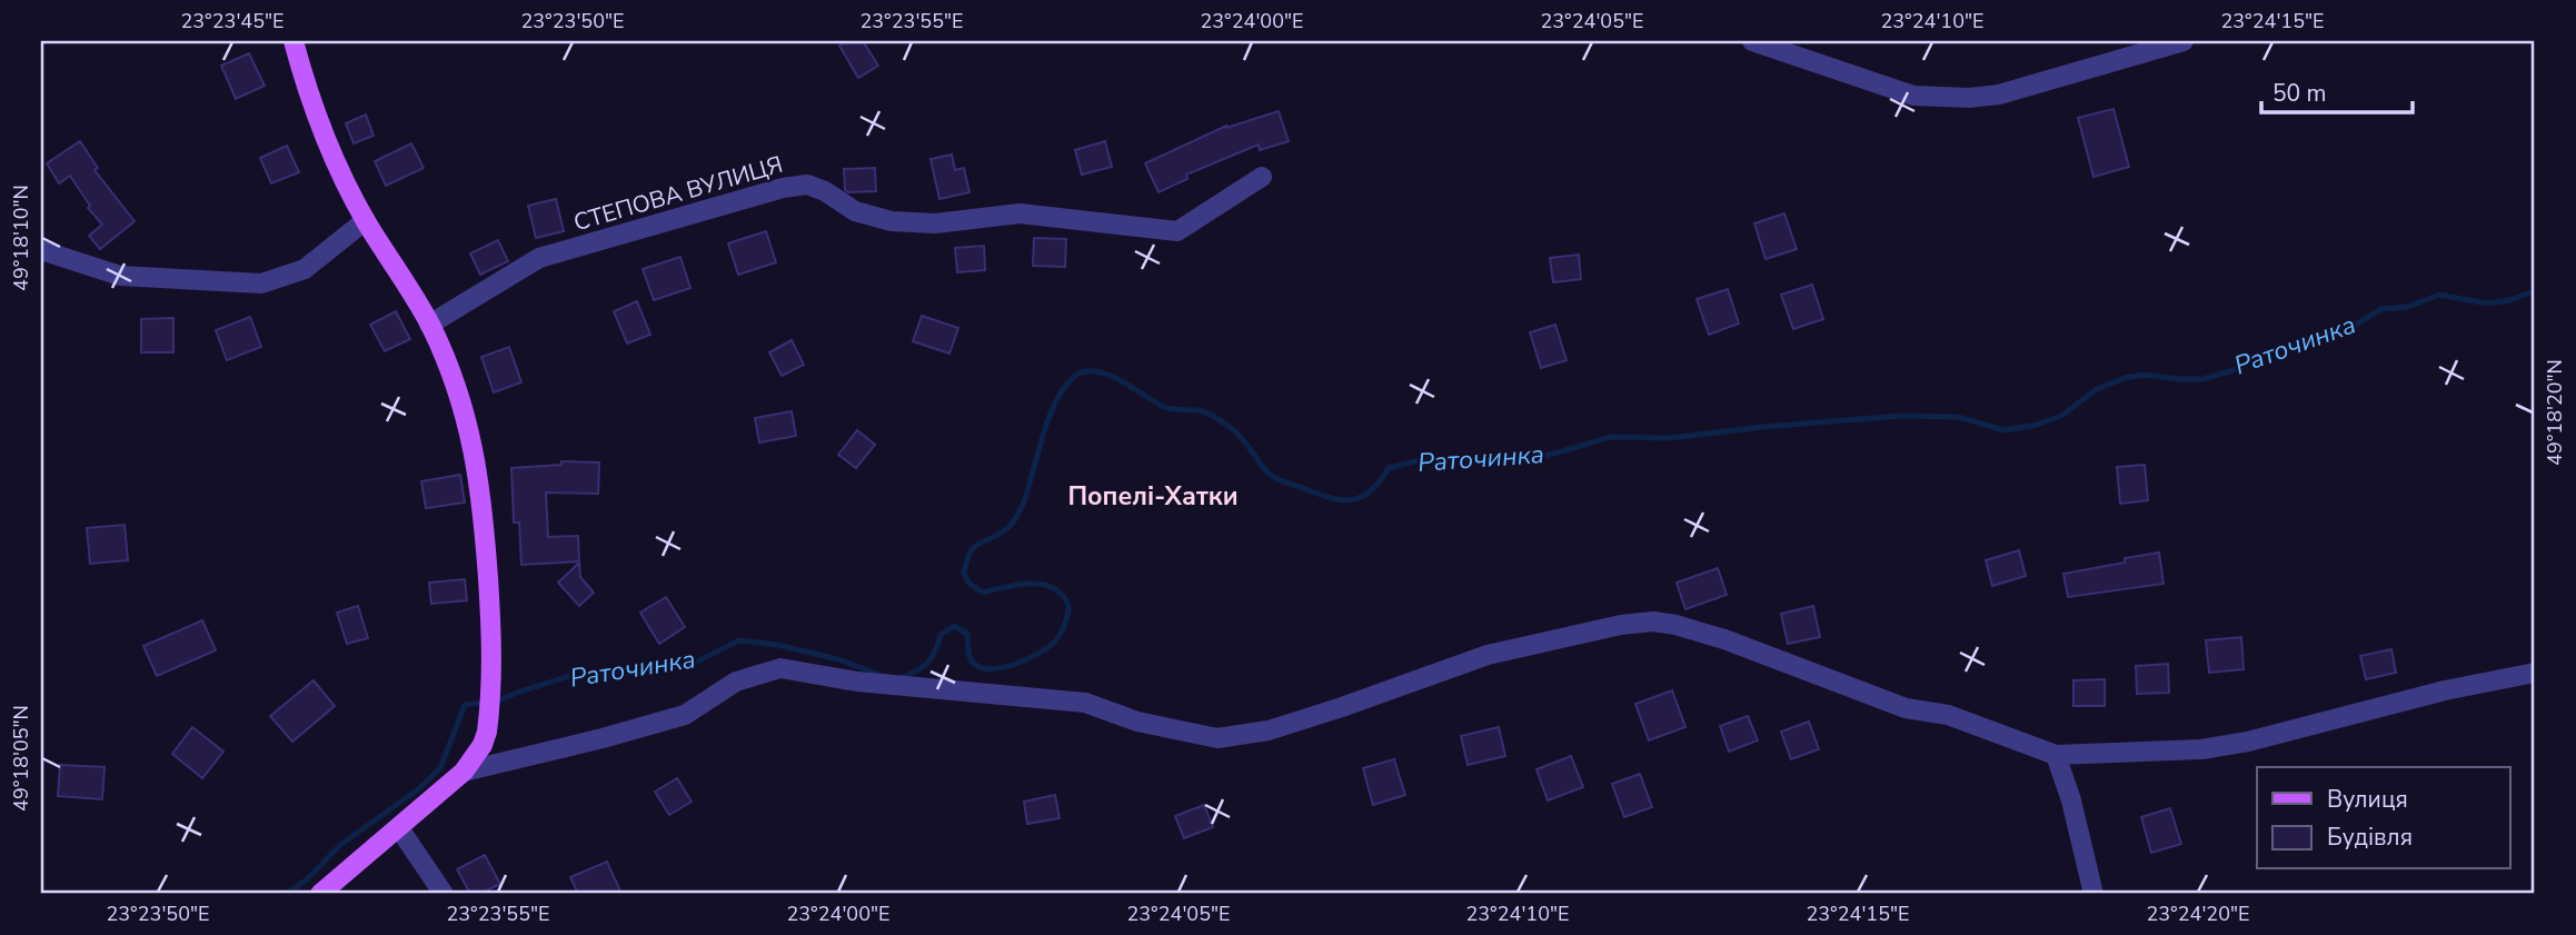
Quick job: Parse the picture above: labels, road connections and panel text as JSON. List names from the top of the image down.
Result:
{
  "streets": {
    "street": ["СТЕПОВА ВУЛИЦЯ"]
  },
  "districts": ["Попелі-Хатки"],
  "water": ["Раточинка"],
  "legend": ["Вулиця", "Будівля"],
  "scale_bar": "50 m",
  "coordinates": [
    "23°23'45\"E",
    "23°23'50\"E",
    "23°23'55\"E",
    "23°24'00\"E",
    "23°24'05\"E",
    "23°24'10\"E",
    "23°24'15\"E",
    "49°18'10\"N",
    "49°18'20\"N",
    "49°18'05\"N",
    "23°24'20\"E"
  ]
}
